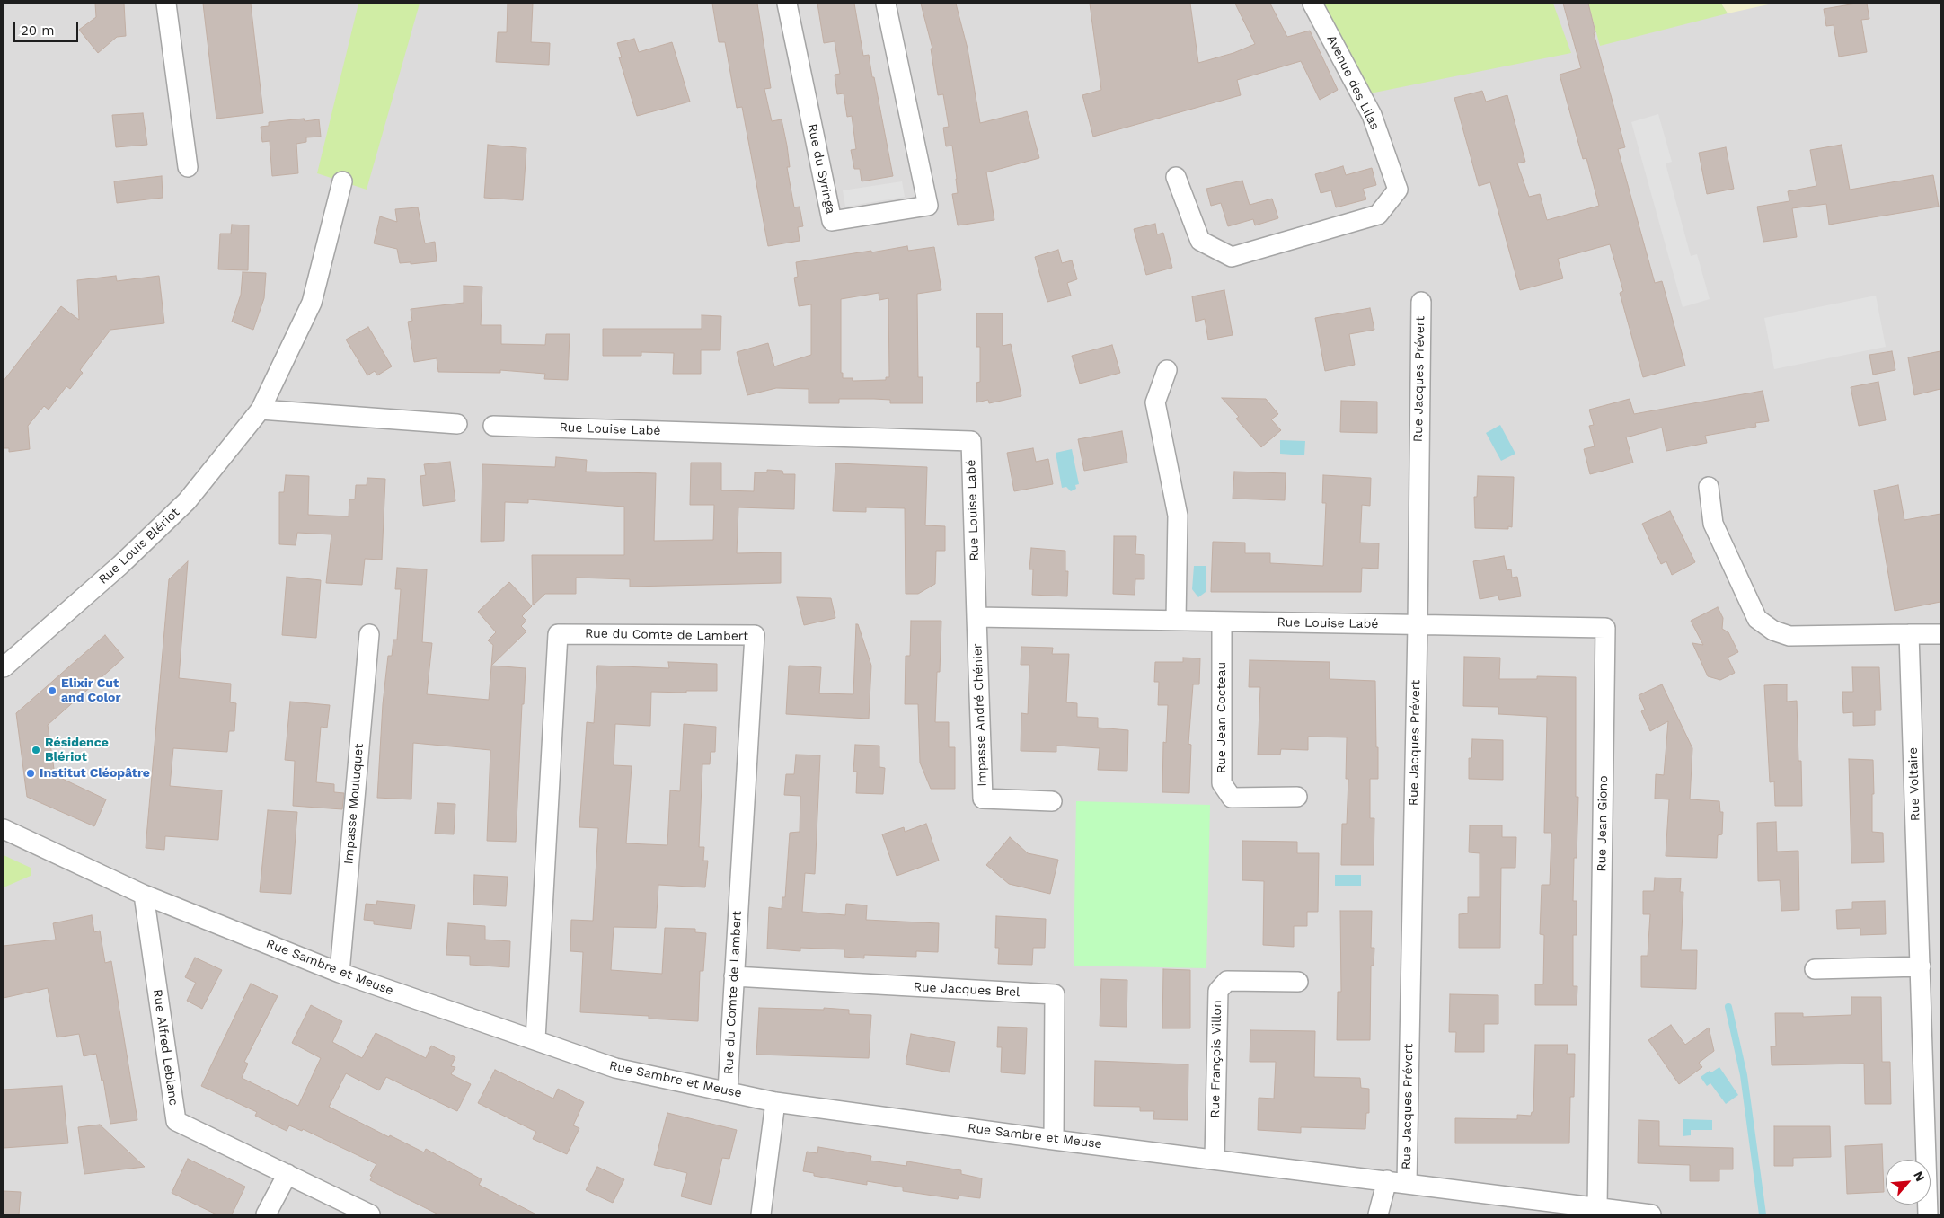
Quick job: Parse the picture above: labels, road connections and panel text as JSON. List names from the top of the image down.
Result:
{
  "streets": {
    "street": [
      "Avenue des Lilas",
      "Rue du Syringa",
      "Rue Jacques Prévert",
      "Rue Louise Labé",
      "Rue Louis Blériot",
      "Rue du Comte de Lambert",
      "Impasse André Chénier",
      "Rue Jean Cocteau",
      "Rue Voltaire",
      "Impasse Mouluquet",
      "Rue Jean Giono",
      "Rue Sambre et Meuse",
      "Rue Jacques Brel",
      "Rue Alfred Leblanc",
      "Rue François Villon"
    ]
  },
  "crossings": [
    ["Rue Jacques Prévert", "Rue Louise Labé"],
    ["Rue Jacques Prévert", "Rue Jean Giono"],
    ["Rue Jacques Prévert", "Rue Sambre et Meuse"],
    ["Rue Louise Labé", "Impasse André Chénier"],
    ["Rue Louise Labé", "Rue Jean Cocteau"],
    ["Rue Louise Labé", "Rue Jean Giono"],
    ["Rue du Comte de Lambert", "Rue Sambre et Meuse"],
    ["Rue du Comte de Lambert", "Rue Jacques Brel"],
    ["Impasse Mouluquet", "Rue Sambre et Meuse"],
    ["Rue Jean Giono", "Rue Sambre et Meuse"],
    ["Rue Sambre et Meuse", "Rue Jacques Brel"],
    ["Rue Sambre et Meuse", "Rue Alfred Leblanc"],
    ["Rue Sambre et Meuse", "Rue François Villon"]
  ],
  "places": ["Elixir Cut and Color", "Résidence Blériot", "Institut Cléopâtre"],
  "scale_bar": "20 m",
  "north": "top right"
}
